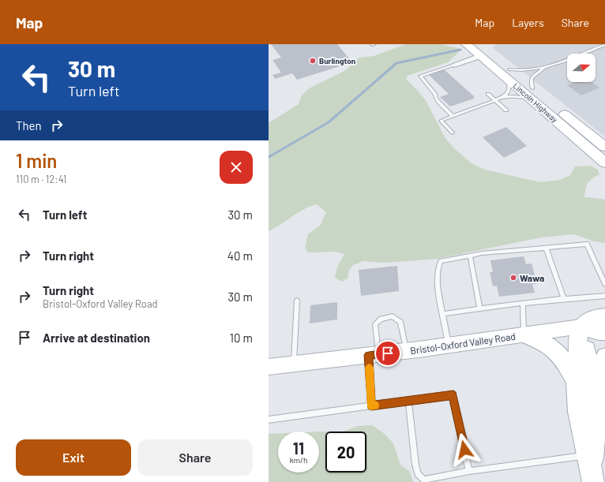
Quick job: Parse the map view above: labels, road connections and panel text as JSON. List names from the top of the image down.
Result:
{
  "streets": {
    "main road": ["Lincoln Highway", "Bristol-Oxford Valley Road"]
  },
  "places": ["Burlington", "Wawa"],
  "north": "right",
  "page": {
    "header": "Map",
    "nav": ["Map", "Layers", "Share"],
    "turn": ["30 m", "Turn left"],
    "then": "Then",
    "heading": ["1 min", "110 m · 12:41"],
    "list": [
      {
        "name": "Turn left",
        "value": "30 m"
      },
      {
        "name": "Turn right",
        "value": "40 m"
      },
      {
        "name": "Turn right",
        "note": "Bristol-Oxford Valley Road",
        "value": "30 m"
      },
      {
        "name": "Arrive at destination",
        "value": "10 m"
      }
    ],
    "speed": "11 km/h",
    "limit": "20",
    "buttons": ["Exit", "Share"]
  }
}
